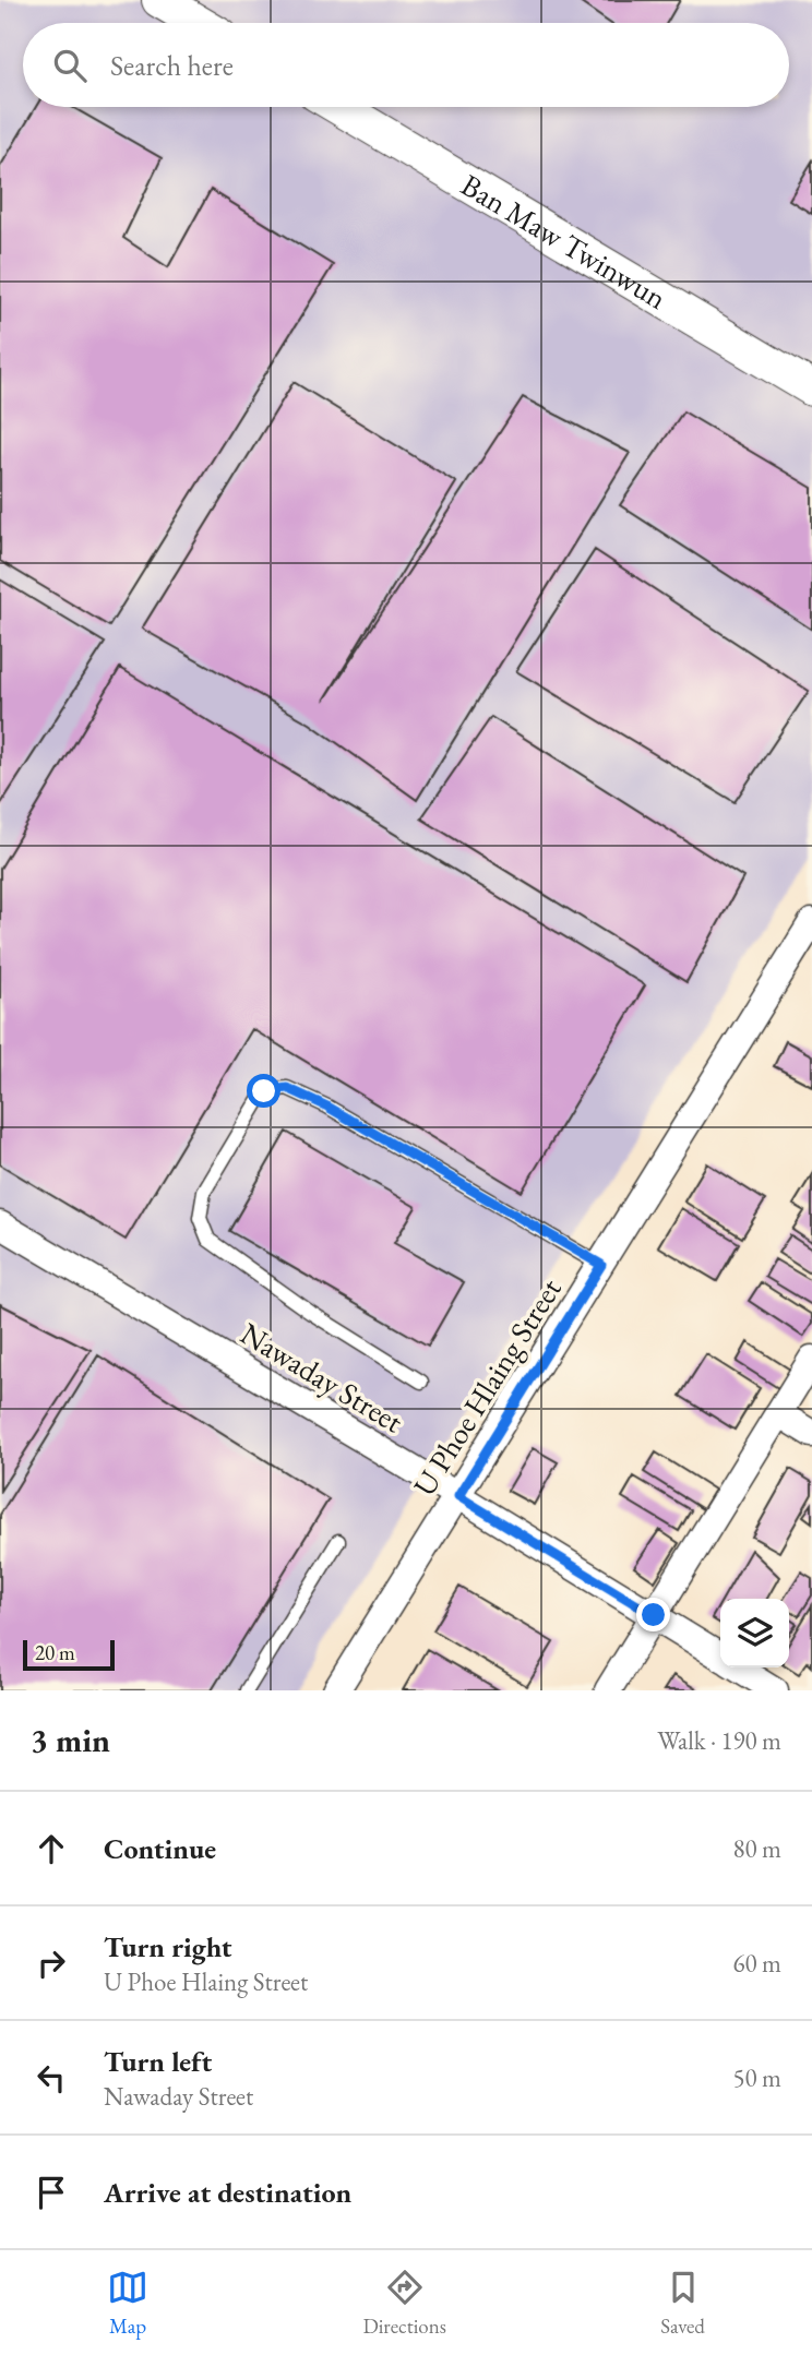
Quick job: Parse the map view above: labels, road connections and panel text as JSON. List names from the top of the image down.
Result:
{
  "streets": {
    "street": ["Ban Maw Twinwun", "Nawaday Street", "U Phoe Hlaing Street"]
  },
  "crossings": [
    ["Nawaday Street", "U Phoe Hlaing Street"]
  ],
  "scale_bar": "20 m",
  "page": {
    "search": "Search here",
    "scale": "20 m",
    "heading": ["3 min", "Walk · 190 m"],
    "list": [
      ["Continue", "80 m"],
      ["Turn right", "U Phoe Hlaing Street", "60 m"],
      ["Turn left", "Nawaday Street", "50 m"],
      "Arrive at destination"
    ],
    "nav": ["Map", "Directions", "Saved"]
  }
}
